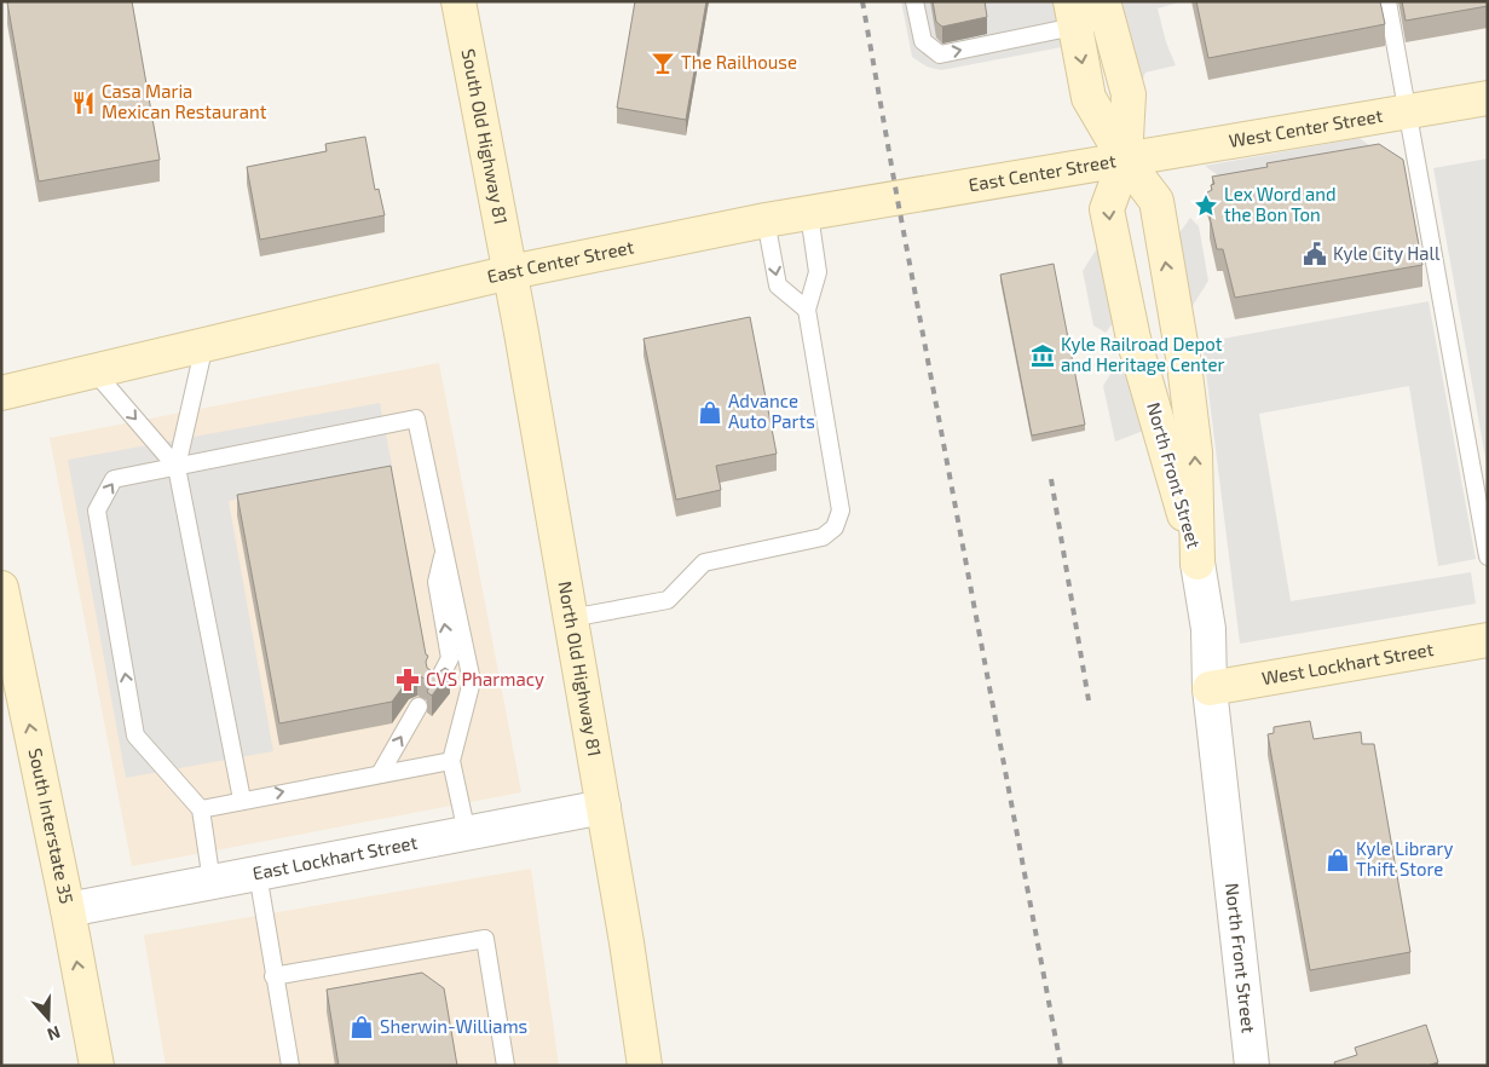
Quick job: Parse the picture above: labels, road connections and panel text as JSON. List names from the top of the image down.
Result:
{
  "streets": {
    "street": [
      "West Center Street",
      "South Old Highway 81",
      "East Center Street",
      "North Front Street",
      "West Lockhart Street",
      "North Old Highway 81",
      "South Interstate 35",
      "East Lockhart Street"
    ]
  },
  "crossings": [
    ["West Center Street", "East Center Street"],
    ["West Center Street", "North Front Street"],
    ["South Old Highway 81", "East Center Street"],
    ["South Old Highway 81", "North Old Highway 81"],
    ["East Center Street", "North Front Street"],
    ["East Center Street", "North Old Highway 81"],
    ["North Front Street", "West Lockhart Street"],
    ["North Old Highway 81", "East Lockhart Street"],
    ["South Interstate 35", "East Lockhart Street"]
  ],
  "one_way": ["South Interstate 35"],
  "places": {
    "bar": ["The Railhouse"],
    "restaurant": ["Casa Maria Mexican Restaurant"],
    "place": ["Lex Word and the Bon Ton"],
    "public building": ["Kyle City Hall"],
    "museum": ["Kyle Railroad Depot and Heritage Center"],
    "shop": ["Advance Auto Parts", "Kyle Library Thift Store", "Sherwin-Williams"],
    "pharmacy": ["CVS Pharmacy"]
  },
  "north": "bottom"
}
